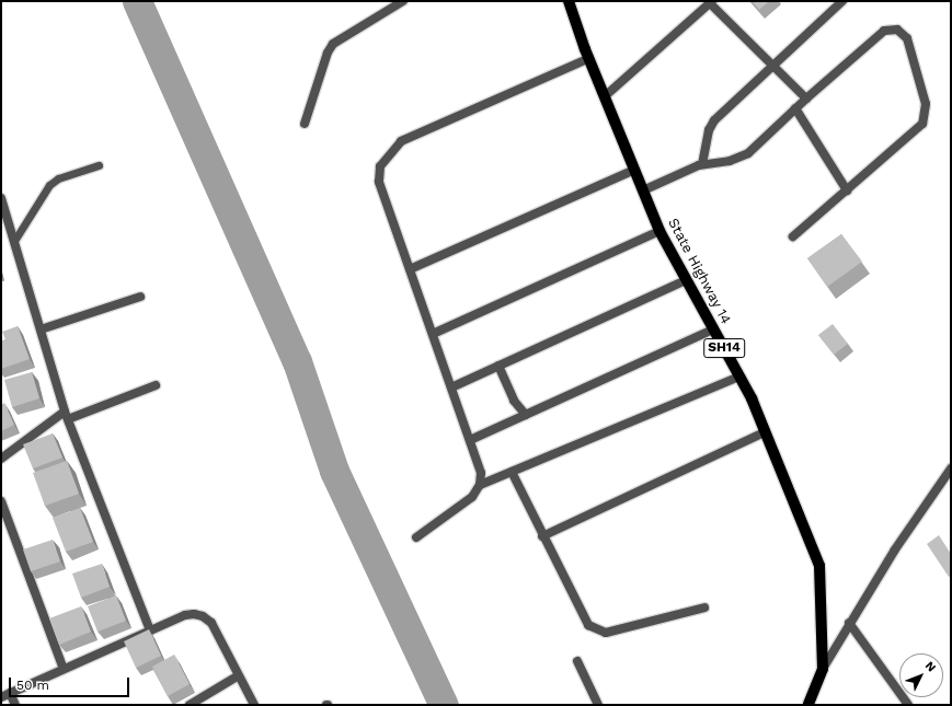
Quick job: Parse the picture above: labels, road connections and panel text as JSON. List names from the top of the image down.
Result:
{
  "streets": {
    "main road": ["State Highway 14", "SH14"]
  },
  "scale_bar": "50 m",
  "north": "top right"
}
